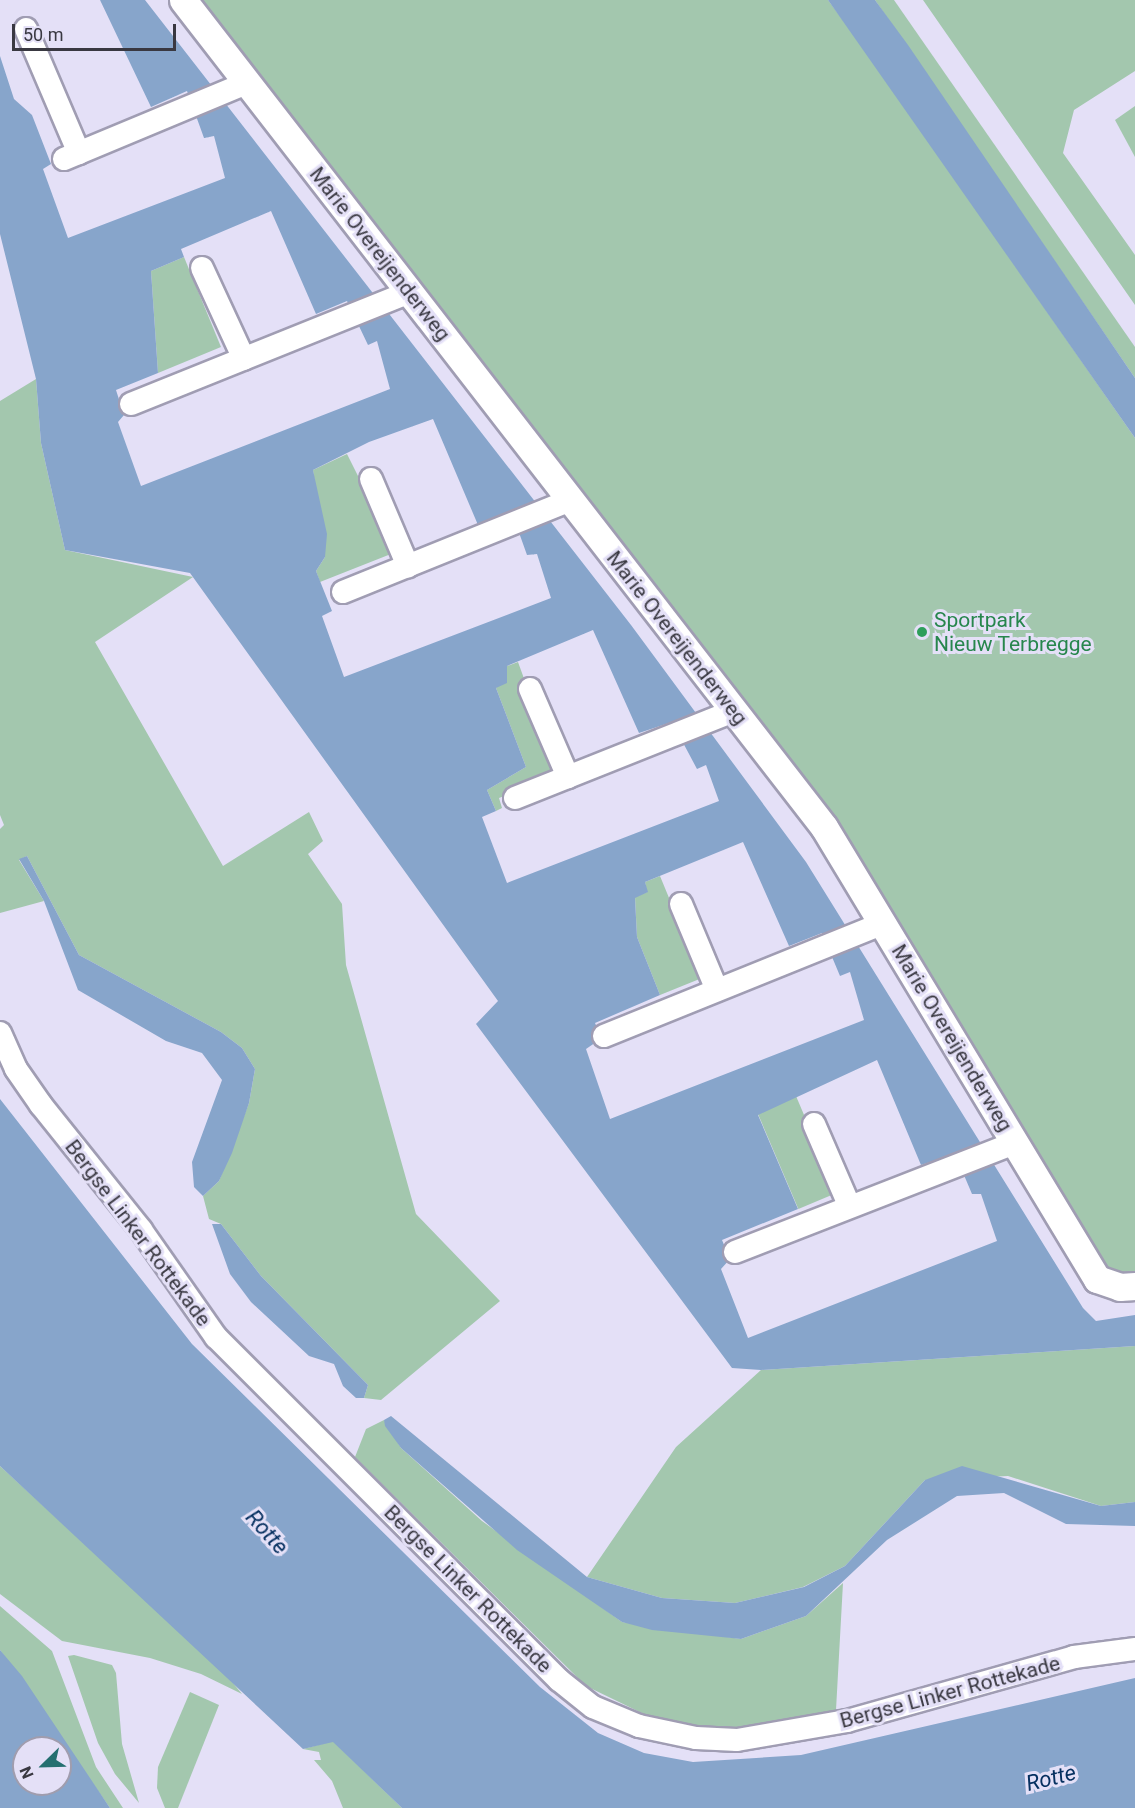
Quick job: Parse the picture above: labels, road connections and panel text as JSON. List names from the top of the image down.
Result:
{
  "streets": {
    "street": ["Marie Overeijenderweg", "Bergse Linker Rottekade"]
  },
  "water": ["Rotte"],
  "places": ["Sportpark Nieuw Terbregge"],
  "scale_bar": "50 m",
  "north": "bottom left"
}
